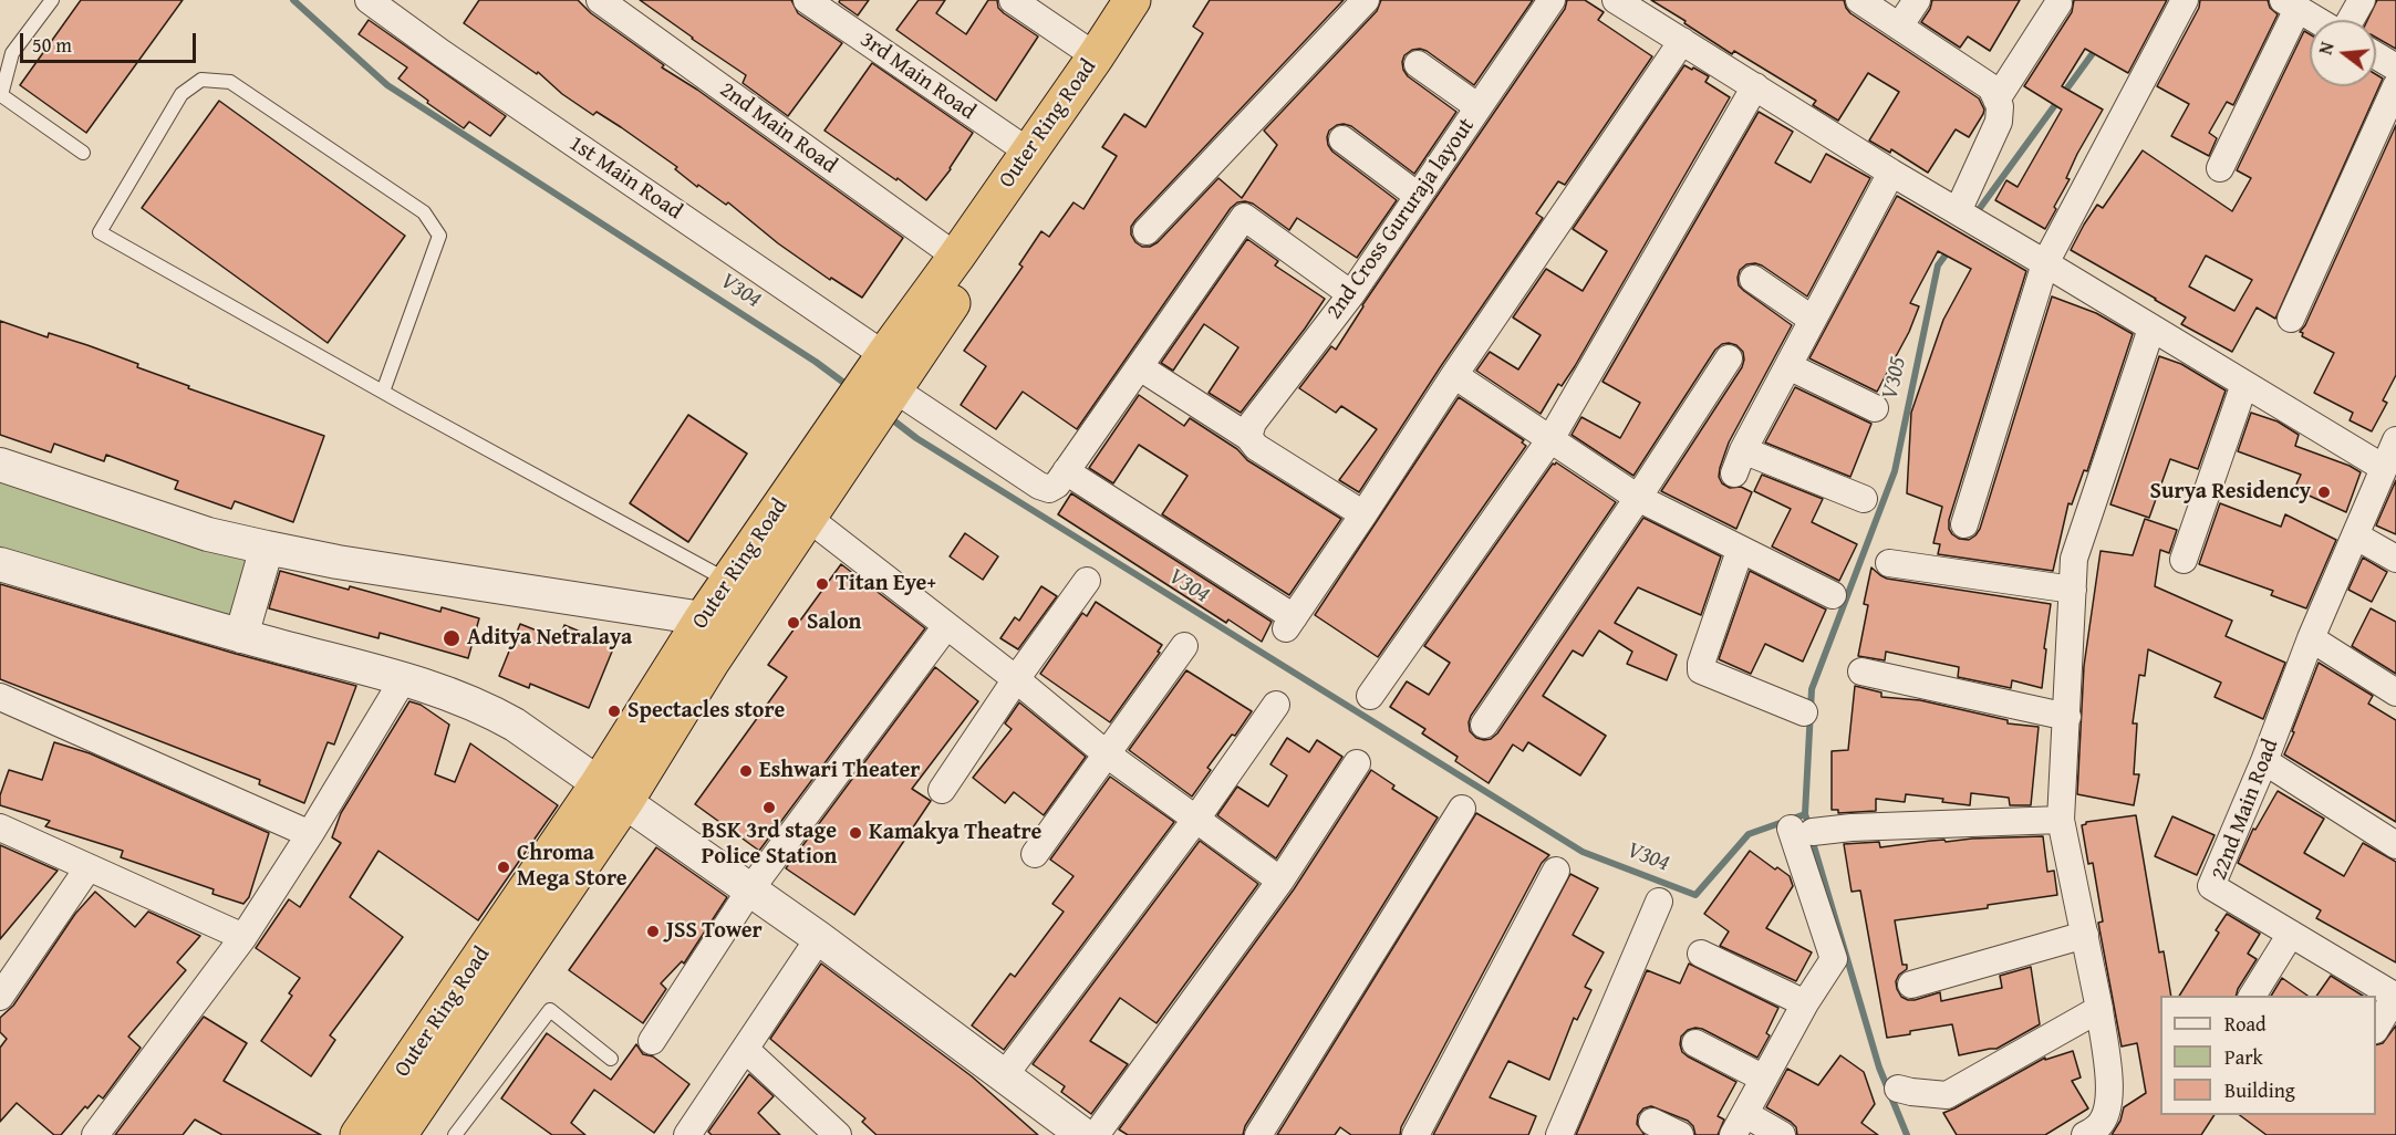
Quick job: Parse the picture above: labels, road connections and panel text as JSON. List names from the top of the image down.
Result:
{
  "streets": {
    "highway": ["Outer Ring Road"],
    "street": [
      "3rd Main Road",
      "2nd Main Road",
      "1st Main Road",
      "2nd Cross Gururaja layout",
      "22nd Main Road"
    ]
  },
  "crossings": [
    ["3rd Main Road", "Outer Ring Road"],
    ["Outer Ring Road", "2nd Main Road"],
    ["Outer Ring Road", "1st Main Road"]
  ],
  "water": ["V304", "V305"],
  "places": [
    "Surya Residency",
    "Titan Eye+",
    "Salon",
    "Aditya Netralaya",
    "Spectacles store",
    "Eshwari Theater",
    "BSK 3rd stage Police Station",
    "Kamakya Theatre",
    "Chroma Mega Store",
    "JSS Tower"
  ],
  "legend": ["Road", "Park", "Building"],
  "scale_bar": "50 m",
  "north": "left"
}
